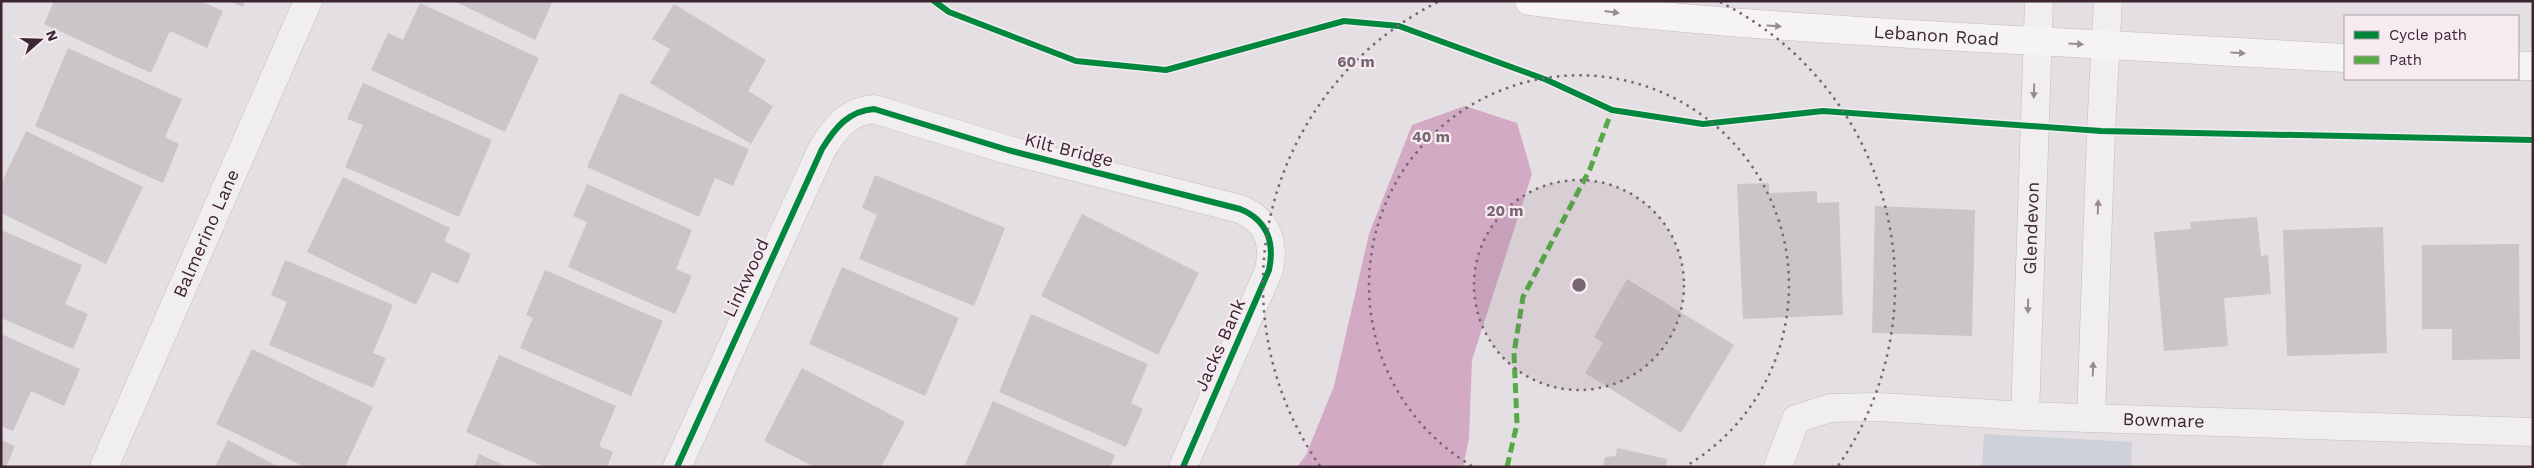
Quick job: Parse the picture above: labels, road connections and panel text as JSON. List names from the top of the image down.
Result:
{
  "streets": {
    "main road": ["Lebanon Road"],
    "street": [
      "Kilt Bridge",
      "Glendevon",
      "Balmerino Lane",
      "Linkwood",
      "Jacks Bank",
      "Bowmare"
    ]
  },
  "crossings": [
    ["Lebanon Road", "Glendevon"],
    ["Kilt Bridge", "Linkwood"],
    ["Kilt Bridge", "Jacks Bank"],
    ["Glendevon", "Bowmare"]
  ],
  "one_way": ["Lebanon Road"],
  "legend": ["Cycle path", "Path"],
  "north": "right",
  "rings": ["60 m", "40 m", "20 m"]
}
